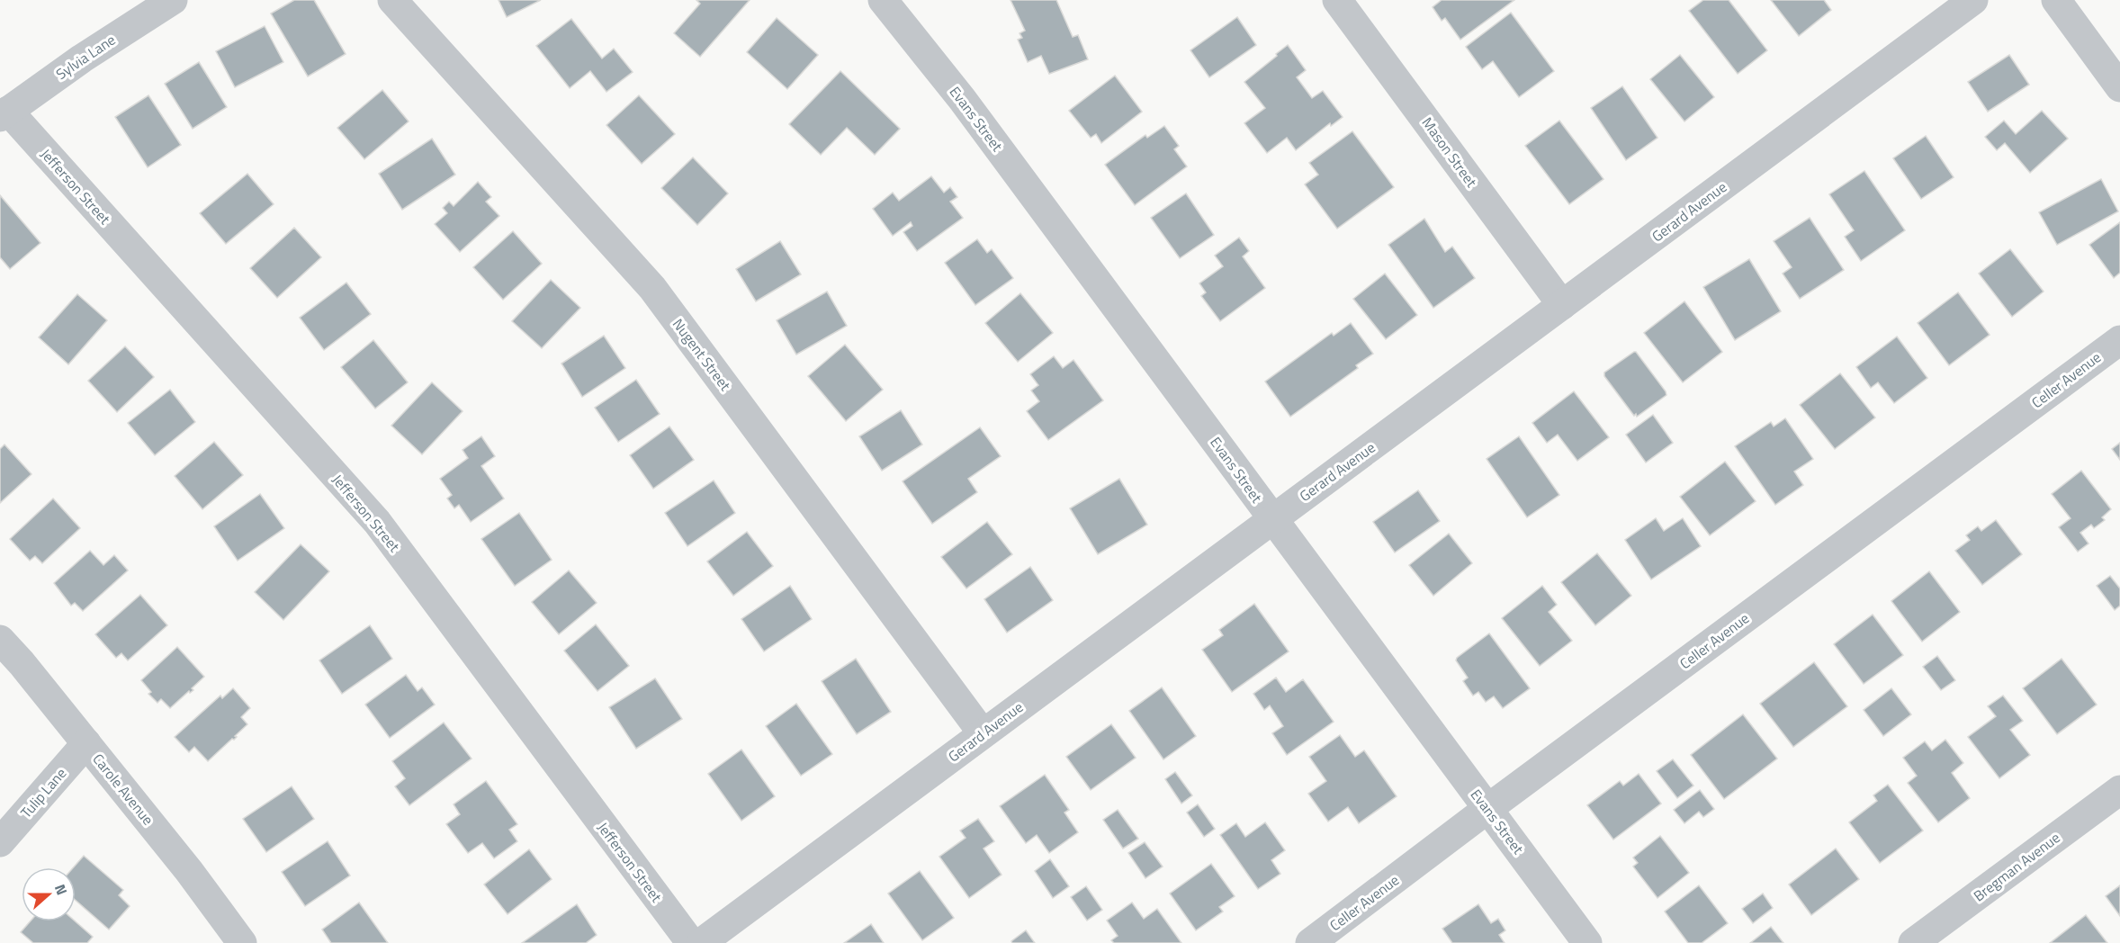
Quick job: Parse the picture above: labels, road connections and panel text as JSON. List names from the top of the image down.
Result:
{
  "streets": {
    "street": [
      "Sylvia Lane",
      "Evans Street",
      "Mason Street",
      "Jefferson Street",
      "Gerard Avenue",
      "Nugent Street",
      "Celler Avenue",
      "Carole Avenue",
      "Tulip Lane",
      "Bregman Avenue"
    ]
  },
  "crossings": [
    ["Sylvia Lane", "Jefferson Street"],
    ["Evans Street", "Gerard Avenue"],
    ["Evans Street", "Celler Avenue"],
    ["Mason Street", "Gerard Avenue"],
    ["Gerard Avenue", "Nugent Street"],
    ["Carole Avenue", "Tulip Lane"]
  ],
  "north": "right"
}
